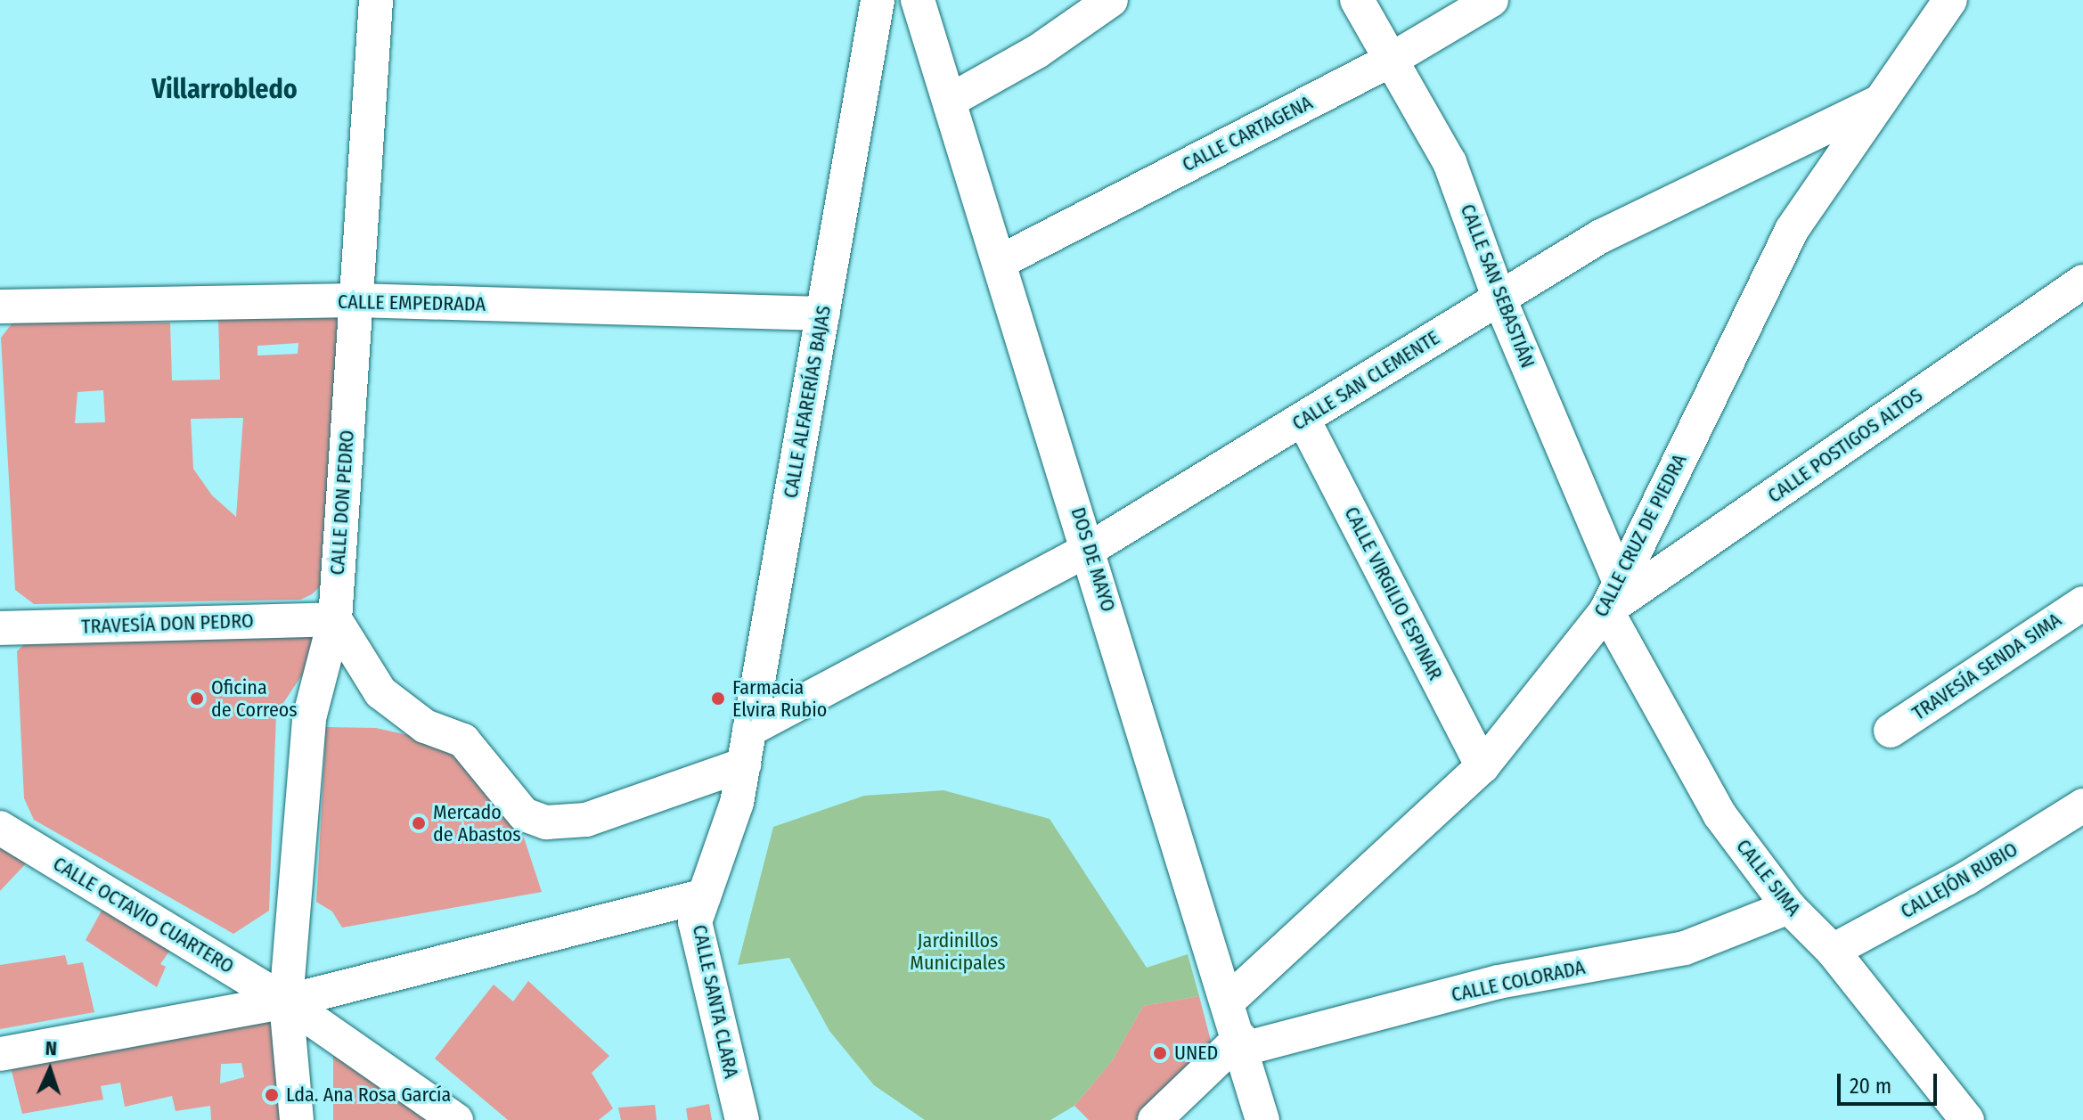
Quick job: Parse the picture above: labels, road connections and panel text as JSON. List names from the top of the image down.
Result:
{
  "streets": {
    "street": [
      "CALLE CARTAGENA",
      "CALLE SAN SEBASTIÁN",
      "CALLE EMPEDRADA",
      "CALLE SAN CLEMENTE",
      "CALLE ALFARERÍAS BAJAS",
      "CALLE POSTIGOS ALTOS",
      "CALLE DON PEDRO",
      "CALLE CRUZ DE PIEDRA",
      "DOS DE MAYO",
      "CALLE VIRGILIO ESPINAR",
      "TRAVESÍA DON PEDRO",
      "TRAVESÍA SENDA SIMA",
      "CALLE SIMA",
      "CALLEJÓN RUBIO",
      "CALLE OCTAVIO CUARTERO",
      "CALLE COLORADA",
      "CALLE SANTA CLARA"
    ]
  },
  "crossings": [
    ["CALLE CARTAGENA", "CALLE SAN SEBASTIÁN"],
    ["CALLE CARTAGENA", "DOS DE MAYO"],
    ["CALLE SAN SEBASTIÁN", "CALLE SAN CLEMENTE"],
    ["CALLE SAN SEBASTIÁN", "CALLE POSTIGOS ALTOS"],
    ["CALLE SAN SEBASTIÁN", "CALLE CRUZ DE PIEDRA"],
    ["CALLE SAN SEBASTIÁN", "CALLE SIMA"],
    ["CALLE EMPEDRADA", "CALLE ALFARERÍAS BAJAS"],
    ["CALLE EMPEDRADA", "CALLE DON PEDRO"],
    ["CALLE SAN CLEMENTE", "CALLE ALFARERÍAS BAJAS"],
    ["CALLE SAN CLEMENTE", "CALLE CRUZ DE PIEDRA"],
    ["CALLE SAN CLEMENTE", "DOS DE MAYO"],
    ["CALLE SAN CLEMENTE", "CALLE VIRGILIO ESPINAR"],
    ["CALLE ALFARERÍAS BAJAS", "CALLE SANTA CLARA"],
    ["CALLE POSTIGOS ALTOS", "CALLE CRUZ DE PIEDRA"],
    ["CALLE POSTIGOS ALTOS", "CALLE SIMA"],
    ["CALLE DON PEDRO", "TRAVESÍA DON PEDRO"],
    ["CALLE DON PEDRO", "CALLE OCTAVIO CUARTERO"],
    ["CALLE CRUZ DE PIEDRA", "DOS DE MAYO"],
    ["CALLE CRUZ DE PIEDRA", "CALLE VIRGILIO ESPINAR"],
    ["CALLE CRUZ DE PIEDRA", "CALLE SIMA"],
    ["DOS DE MAYO", "CALLE COLORADA"],
    ["CALLE SIMA", "CALLEJÓN RUBIO"],
    ["CALLE SIMA", "CALLE COLORADA"]
  ],
  "districts": ["Villarrobledo"],
  "parks": ["Jardinillos Municipales"],
  "places": [
    "Oficina de Correos",
    "Farmacia Elvira Rubio",
    "Mercado de Abastos",
    "UNED",
    "Lda. Ana Rosa García"
  ],
  "scale_bar": "20 m",
  "north": "top"
}
